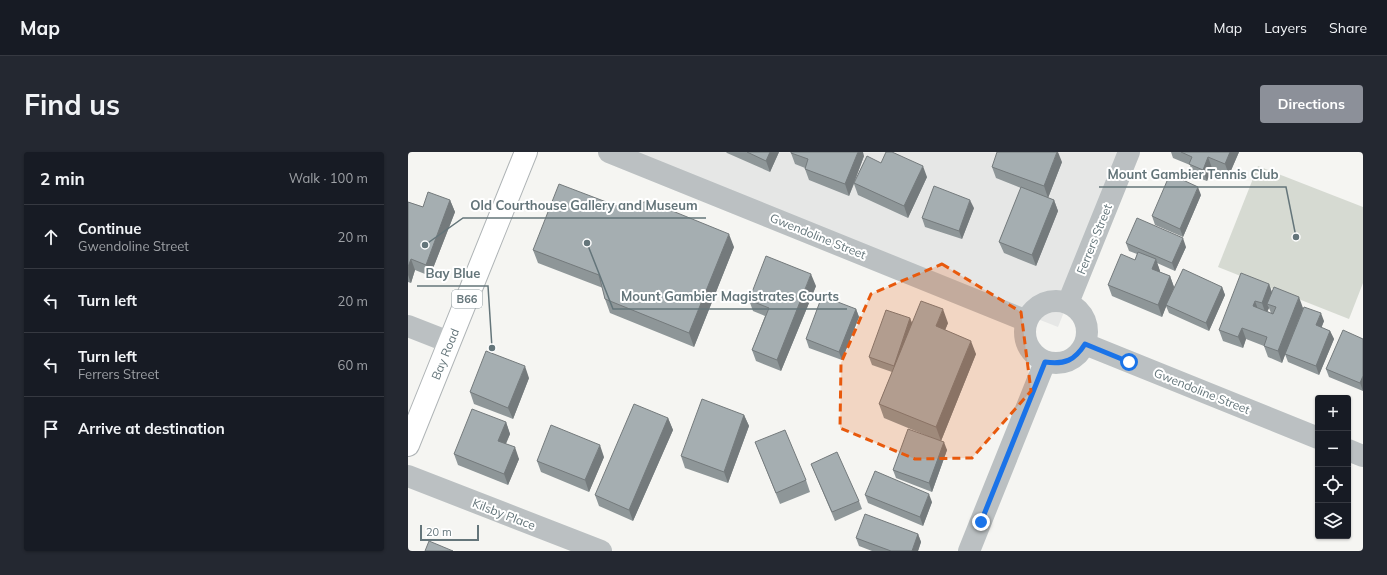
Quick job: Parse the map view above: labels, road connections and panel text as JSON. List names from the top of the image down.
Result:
{
  "streets": {
    "main road": ["B66", "Bay Road"],
    "street": ["Gwendoline Street", "Ferrers Street", "Kilsby Place"]
  },
  "crossings": [
    ["Gwendoline Street", "Ferrers Street"]
  ],
  "places": [
    "Mount Gambier Tennis Club",
    "Mount Gambier Magistrates Courts",
    "Old Courthouse Gallery and Museum",
    "Bay Blue"
  ],
  "scale_bar": "20 m",
  "page": {
    "header": "Map",
    "nav": ["Map", "Layers", "Share"],
    "buttons": "Directions",
    "title": "Find us",
    "heading": ["2 min", "Walk · 100 m"],
    "list": [
      ["Continue", "Gwendoline Street", "20 m"],
      ["Turn left", "20 m"],
      ["Turn left", "Ferrers Street", "60 m"],
      "Arrive at destination"
    ],
    "map_buttons": ["+", "−"],
    "scale": "20 m"
  }
}
